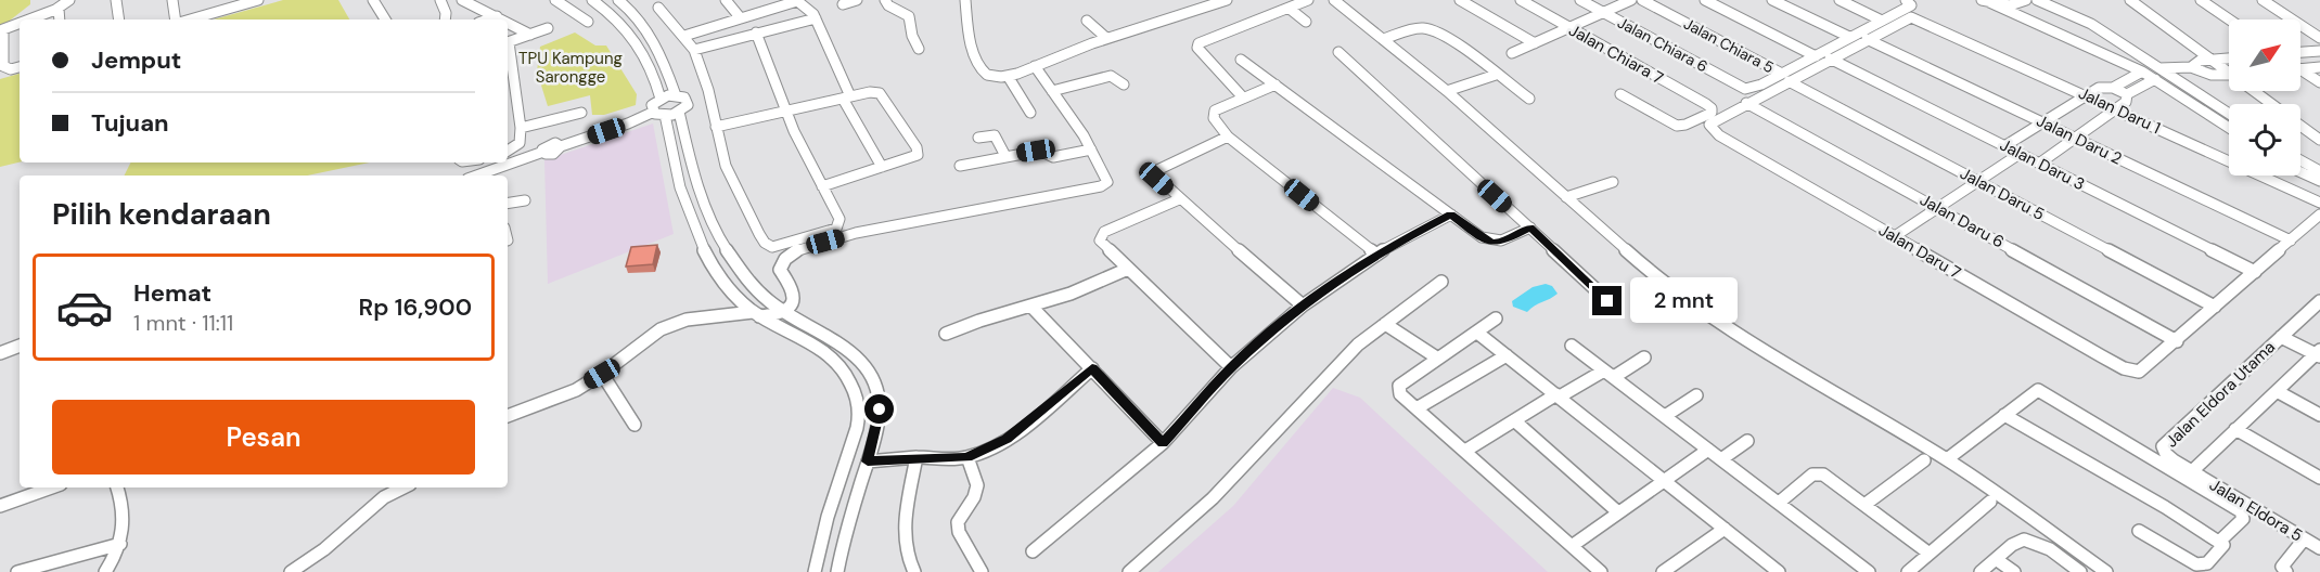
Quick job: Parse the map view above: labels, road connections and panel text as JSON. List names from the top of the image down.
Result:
{
  "streets": {
    "street": [
      "Jalan Chiara 6",
      "Jalan Chiara 5",
      "Jalan Chiara 7",
      "Jalan Daru 1",
      "Jalan Daru 2",
      "Jalan Daru 3",
      "Jalan Daru 5",
      "Jalan Daru 6",
      "Jalan Daru 7",
      "Jalan Eldora Utama",
      "Jalan Eldora 5"
    ]
  },
  "crossings": [
    ["Jalan Chiara 6", "Jalan Chiara 5"],
    ["Jalan Chiara 6", "Jalan Daru 5"],
    ["Jalan Chiara 5", "Jalan Daru 5"],
    ["Jalan Daru 1", "Jalan Daru 2"],
    ["Jalan Daru 6", "Jalan Daru 7"],
    ["Jalan Eldora Utama", "Jalan Eldora 5"]
  ],
  "parks": ["TPU Kampung Sarongge"],
  "north": "top right",
  "page": {
    "banner": ["Jemput", "Tujuan"],
    "heading": "Pilih kendaraan",
    "list": [
      {
        "name": "Hemat",
        "note": "1 mnt · 11:11",
        "value": "Rp 16,900"
      }
    ],
    "bubble": "2 mnt",
    "buttons": "Pesan"
  }
}
